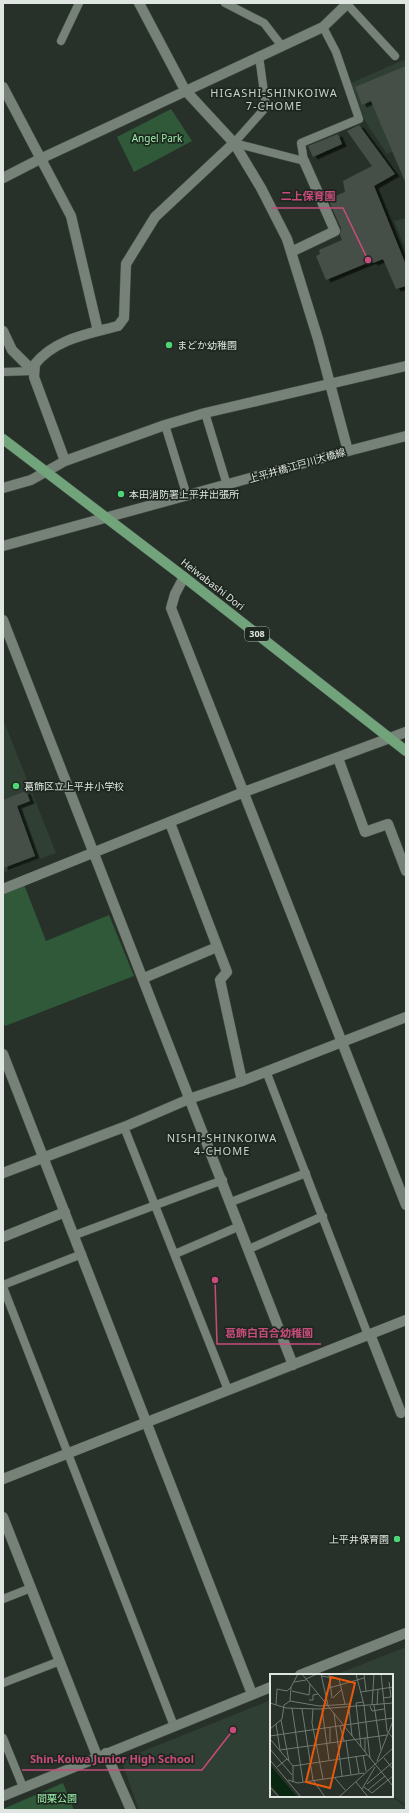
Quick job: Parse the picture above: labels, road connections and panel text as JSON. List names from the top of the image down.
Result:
{
  "streets": {
    "main road": ["Heiwabashi Dori", "308"],
    "street": ["上平井橋江戸川大橋線"]
  },
  "crossings": [
    ["上平井橋江戸川大橋線", "Heiwabashi Dori"]
  ],
  "districts": ["HIGASHI-SHINKOIWA 7-CHOME", "NISHI-SHINKOIWA 4-CHOME"],
  "parks": ["Angel Park", "間栗公園"],
  "places": [
    "二上保育園",
    "まどか幼稚園",
    "本田消防署上平井出張所",
    "葛飾区立上平井小学校",
    "葛飾白百合幼稚園",
    "上平井保育園",
    "Shin-Koiwa Junior High School"
  ]
}
